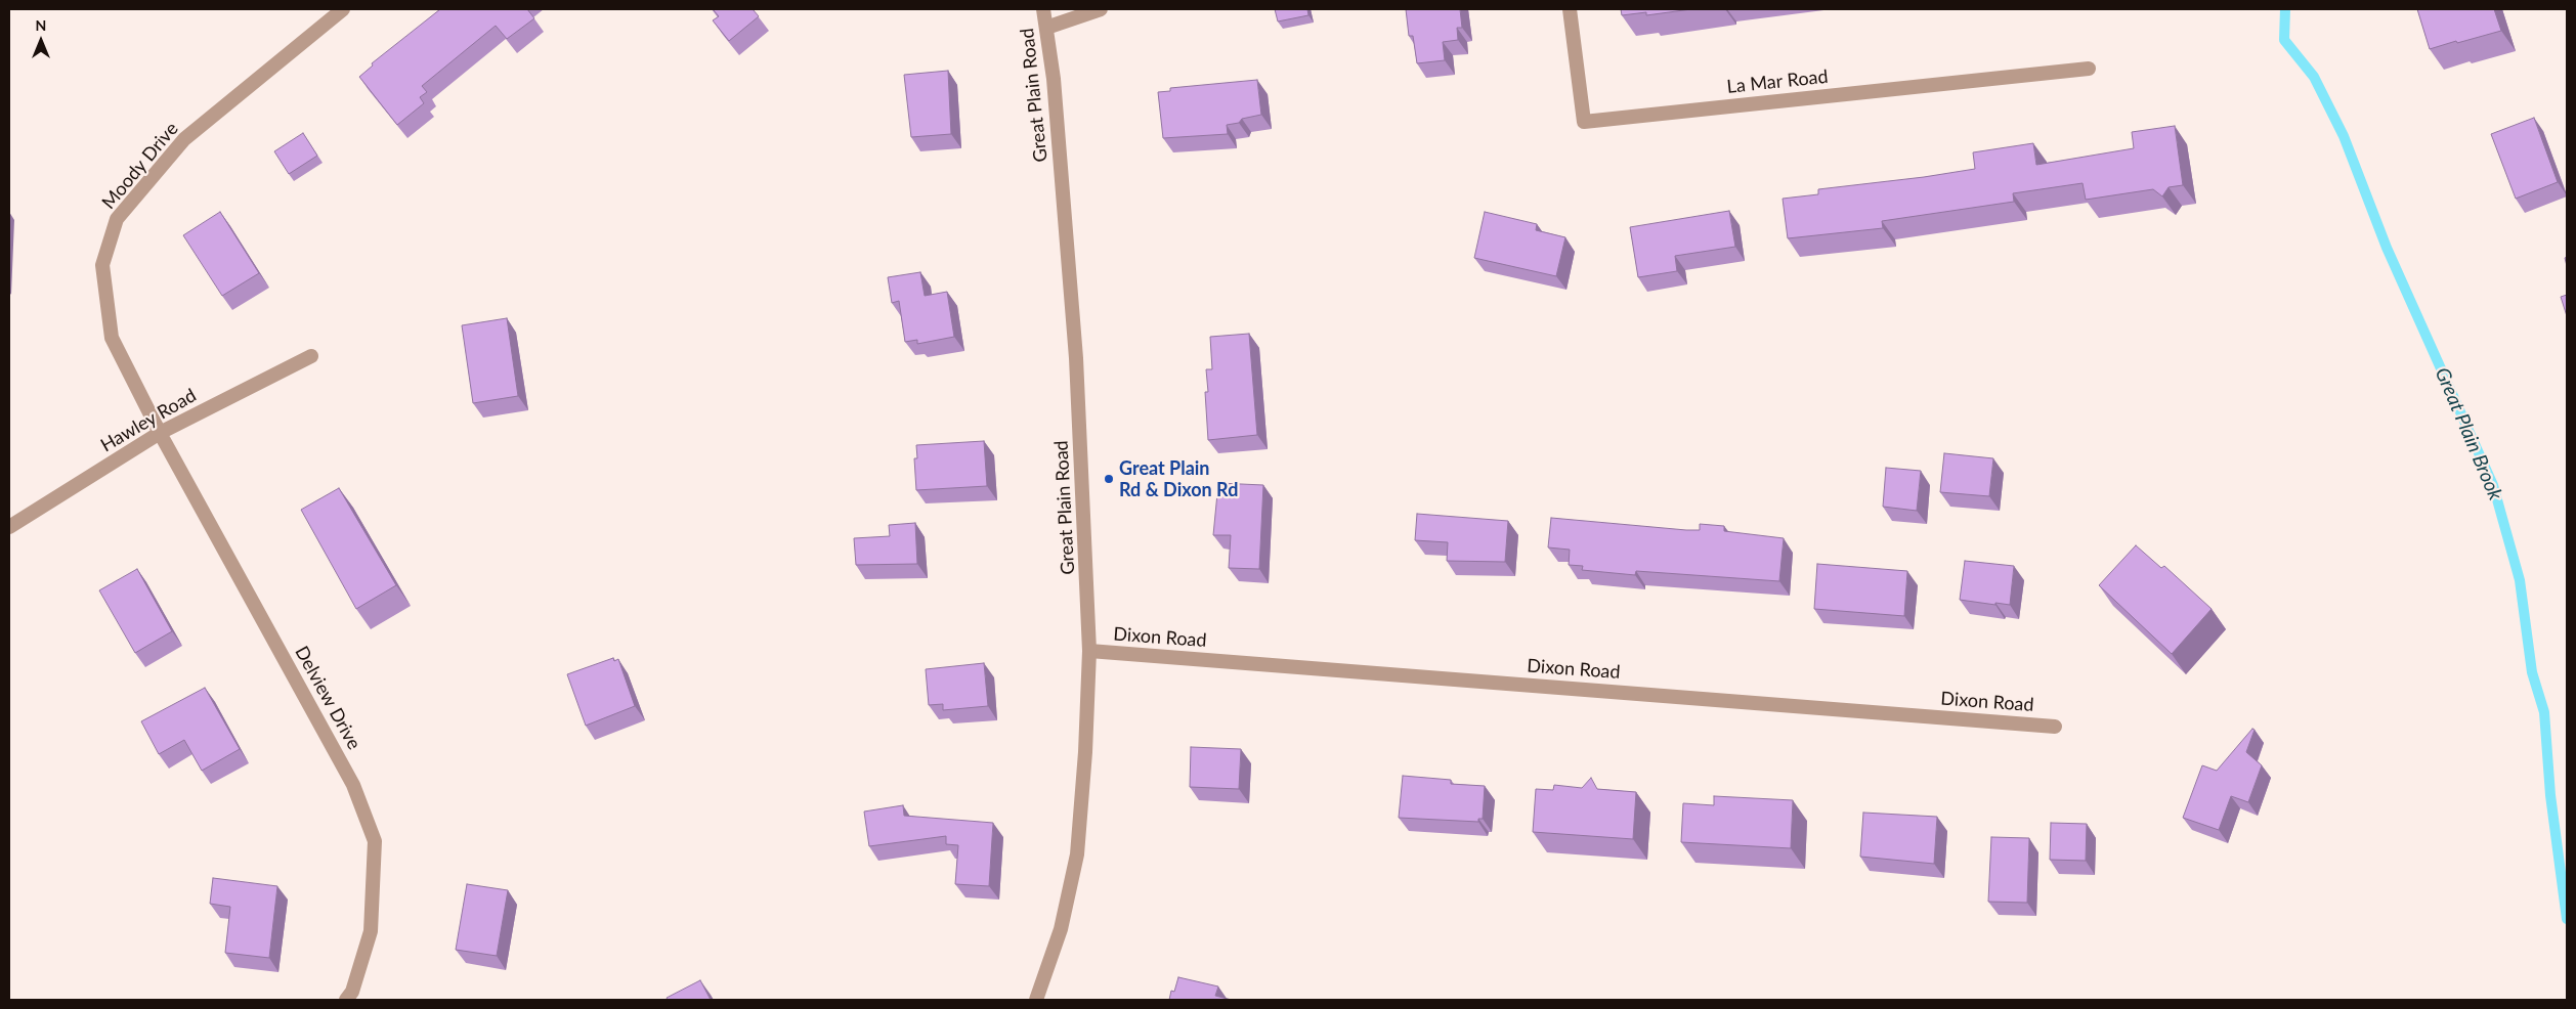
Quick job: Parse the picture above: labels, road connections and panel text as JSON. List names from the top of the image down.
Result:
{
  "streets": {
    "street": [
      "La Mar Road",
      "Great Plain Road",
      "Moody Drive",
      "Hawley Road",
      "Dixon Road",
      "Delview Drive"
    ]
  },
  "crossings": [
    ["Great Plain Road", "Dixon Road"],
    ["Moody Drive", "Hawley Road"],
    ["Moody Drive", "Delview Drive"],
    ["Hawley Road", "Delview Drive"]
  ],
  "water": ["Great Plain Brook"],
  "places": ["Great Plain Rd & Dixon Rd"],
  "north": "top"
}
